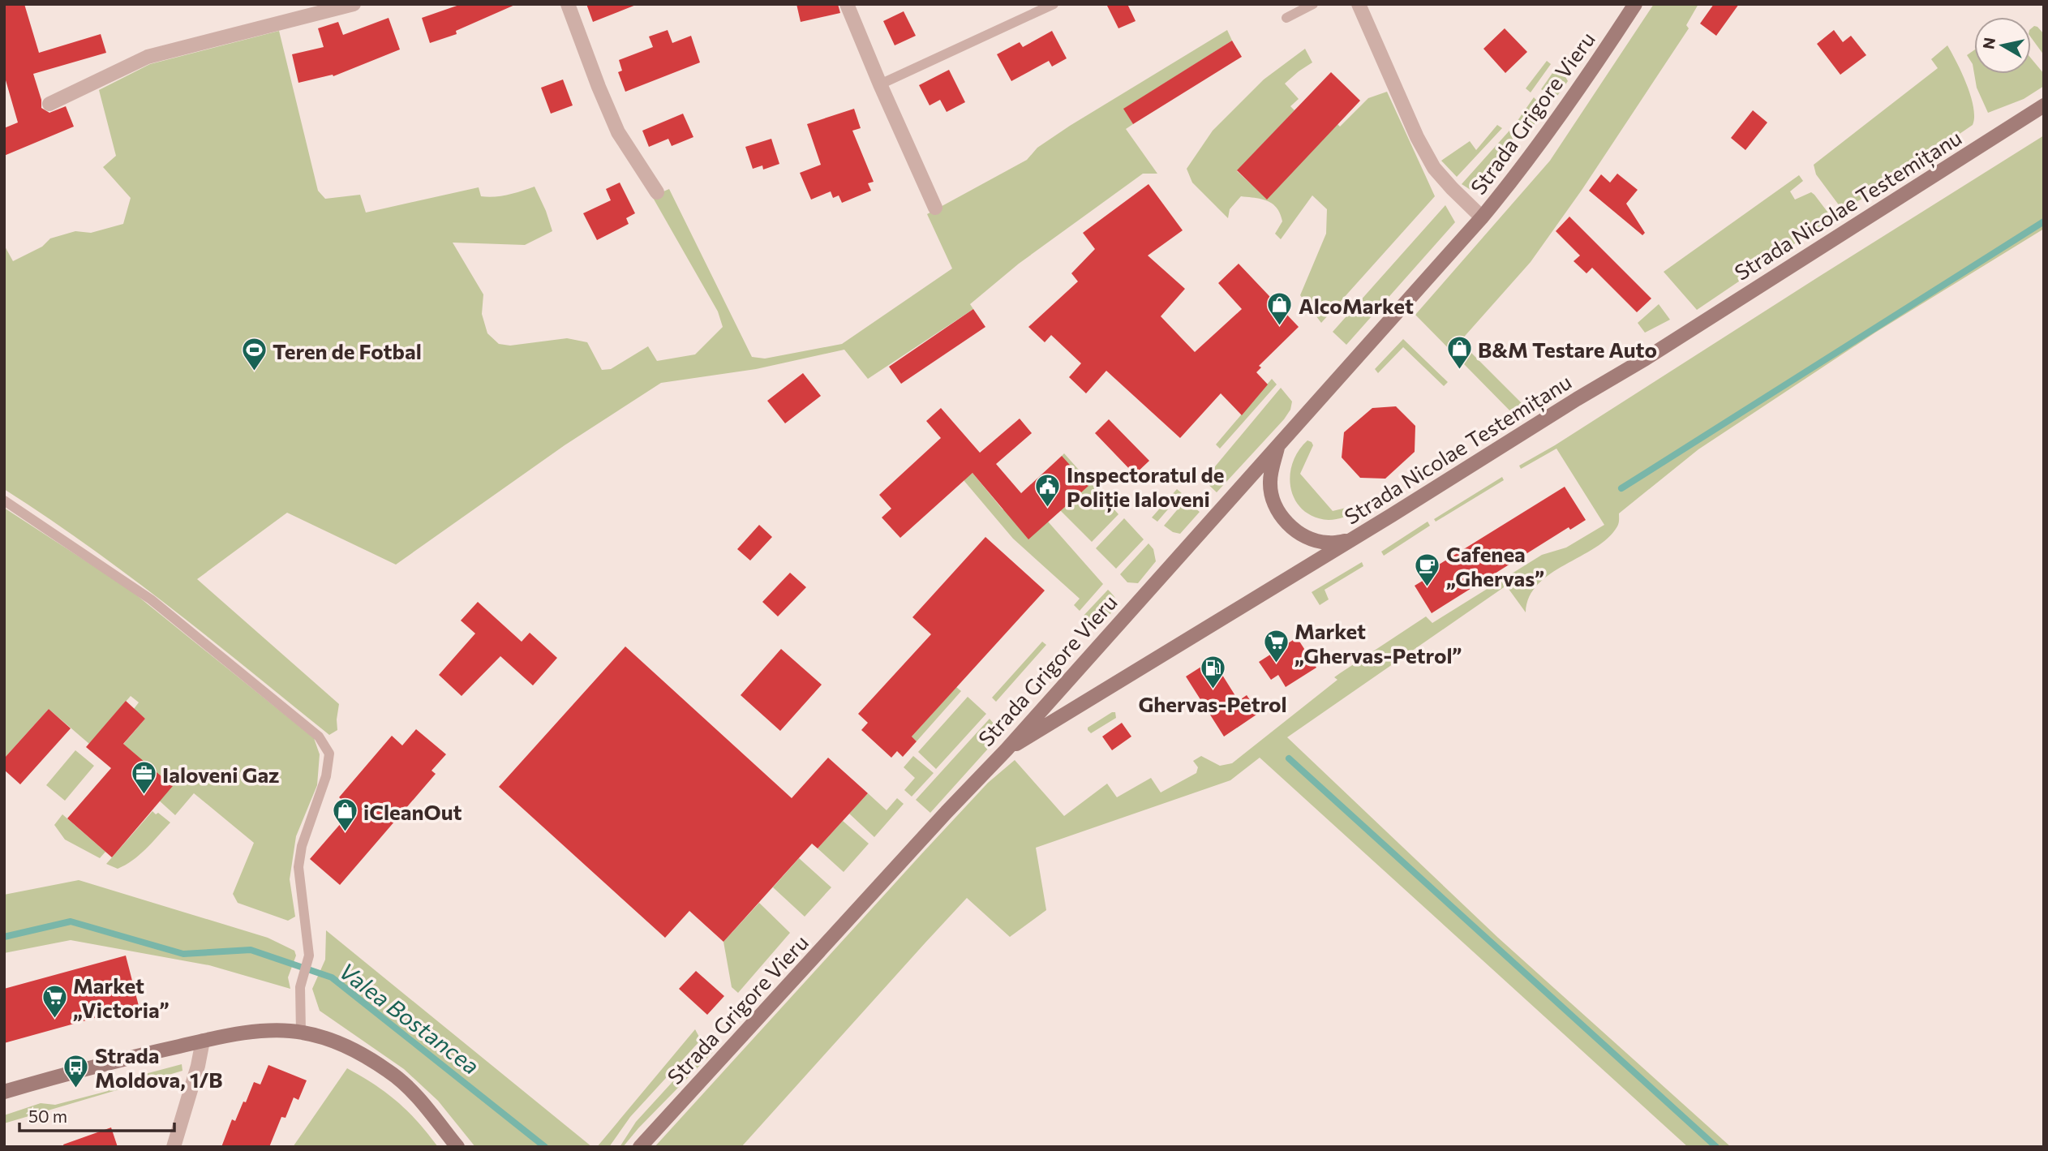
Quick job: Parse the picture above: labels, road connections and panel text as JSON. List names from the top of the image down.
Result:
{
  "streets": {
    "main road": ["Strada Grigore Vieru", "Strada Nicolae Testemițanu"]
  },
  "crossings": [
    ["Strada Grigore Vieru", "Strada Nicolae Testemițanu"]
  ],
  "water": ["Valea Bostancea"],
  "places": {
    "shop": ["AlcoMarket", "B&M Testare Auto", "iCleanOut"],
    "sports": ["Teren de Fotbal"],
    "public building": ["Inspectoratul de Poliție Ialoveni"],
    "cafe": ["Cafenea „Ghervas”"],
    "supermarket": ["Market „Ghervas-Petrol”", "Market „Victoria”"],
    "fuel station": ["Ghervas-Petrol"],
    "office": ["Ialoveni Gaz"],
    "bus stop": ["Strada Moldova, 1/B"]
  },
  "scale_bar": "50 m",
  "north": "left"
}
